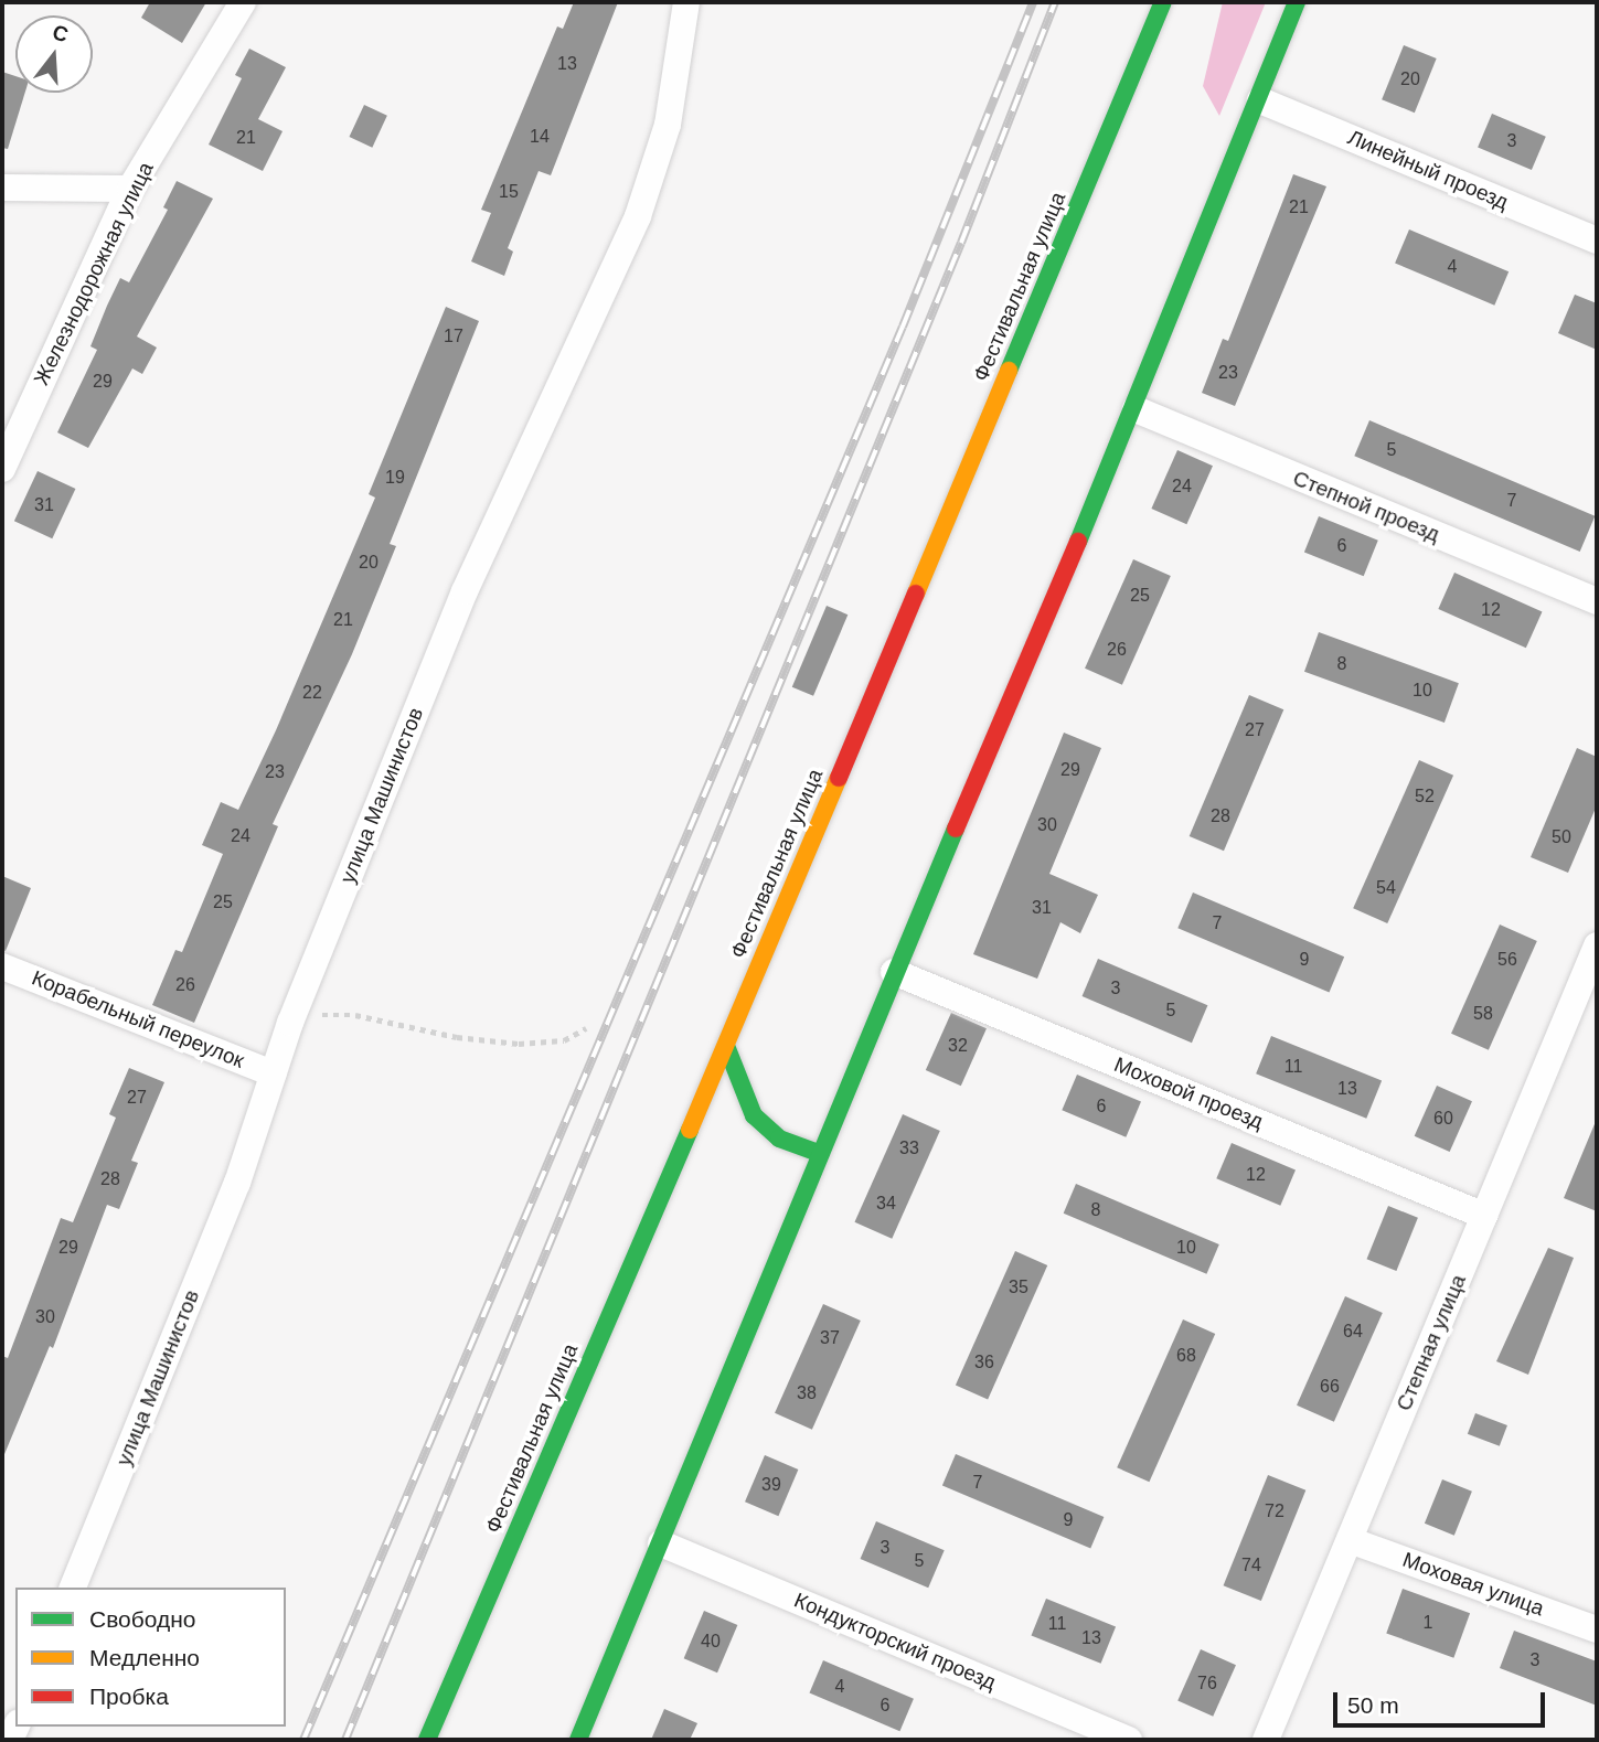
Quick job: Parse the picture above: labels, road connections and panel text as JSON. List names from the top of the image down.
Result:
{
  "streets": {
    "main road": ["Фестивальная улица"],
    "street": [
      "Линейный проезд",
      "Железнодорожная улица",
      "Степной проезд",
      "улица Машинистов",
      "Корабельный переулок",
      "Моховой проезд",
      "Степная улица",
      "Моховая улица",
      "Кондукторский проезд"
    ]
  },
  "crossings": [
    ["улица Машинистов", "Корабельный переулок"],
    ["Моховой проезд", "Степная улица"],
    ["Степная улица", "Моховая улица"]
  ],
  "house_numbers": [
    "13",
    "20",
    "14",
    "21",
    "3",
    "15",
    "21",
    "4",
    "17",
    "23",
    "29",
    "5",
    "19",
    "24",
    "7",
    "31",
    "6",
    "20",
    "25",
    "12",
    "21",
    "26",
    "8",
    "10",
    "22",
    "27",
    "29",
    "23",
    "52",
    "28",
    "30",
    "24",
    "50",
    "54",
    "25",
    "31",
    "7",
    "9",
    "56",
    "26",
    "3",
    "5",
    "58",
    "32",
    "11",
    "13",
    "27",
    "6",
    "60",
    "33",
    "12",
    "28",
    "34",
    "8",
    "29",
    "10",
    "35",
    "30",
    "64",
    "37",
    "68",
    "36",
    "66",
    "38",
    "7",
    "39",
    "72",
    "9",
    "3",
    "5",
    "74",
    "1",
    "11",
    "13",
    "40",
    "3",
    "76",
    "4",
    "6"
  ],
  "legend": ["Свободно", "Медленно", "Пробка"],
  "scale_bar": "50 m",
  "north": "top"
}
